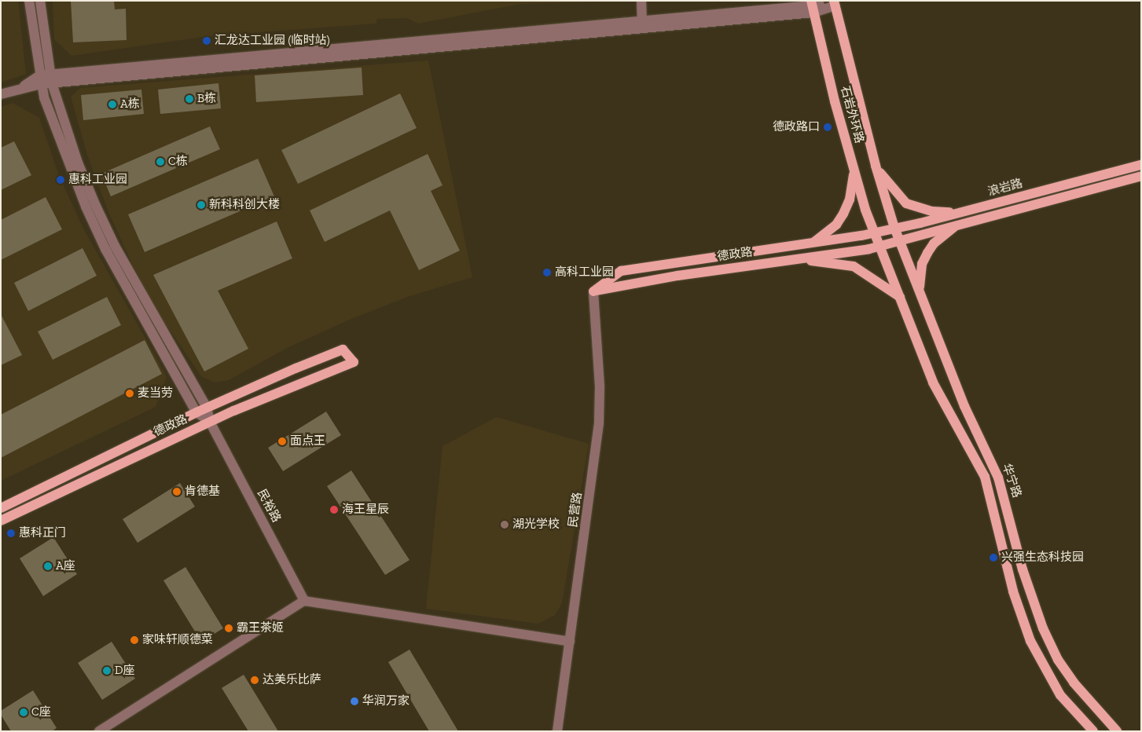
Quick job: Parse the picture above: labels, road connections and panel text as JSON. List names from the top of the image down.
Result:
{
  "streets": {
    "main road": [
      "石岩外环路",
      "浪岩路",
      "德政路",
      "华宁路"
    ],
    "street": ["民裕路", "民营路"]
  },
  "crossings": [
    ["石岩外环路", "浪岩路"],
    ["石岩外环路", "德政路"],
    ["石岩外环路", "华宁路"],
    ["浪岩路", "德政路"],
    ["浪岩路", "华宁路"],
    ["德政路", "华宁路"],
    ["德政路", "民裕路"],
    ["德政路", "民营路"]
  ],
  "places": [
    "汇龙达工业园 (临时站)",
    "B栋",
    "A栋",
    "德政路口",
    "C栋",
    "惠科工业园",
    "新科科创大楼",
    "高科工业园",
    "麦当劳",
    "面点王",
    "肯德基",
    "海王星辰",
    "湖光学校",
    "惠科正门",
    "兴强生态科技园",
    "A座",
    "霸王茶姬",
    "家味轩顺德菜",
    "D座",
    "达美乐比萨",
    "华润万家",
    "C座"
  ]
}
